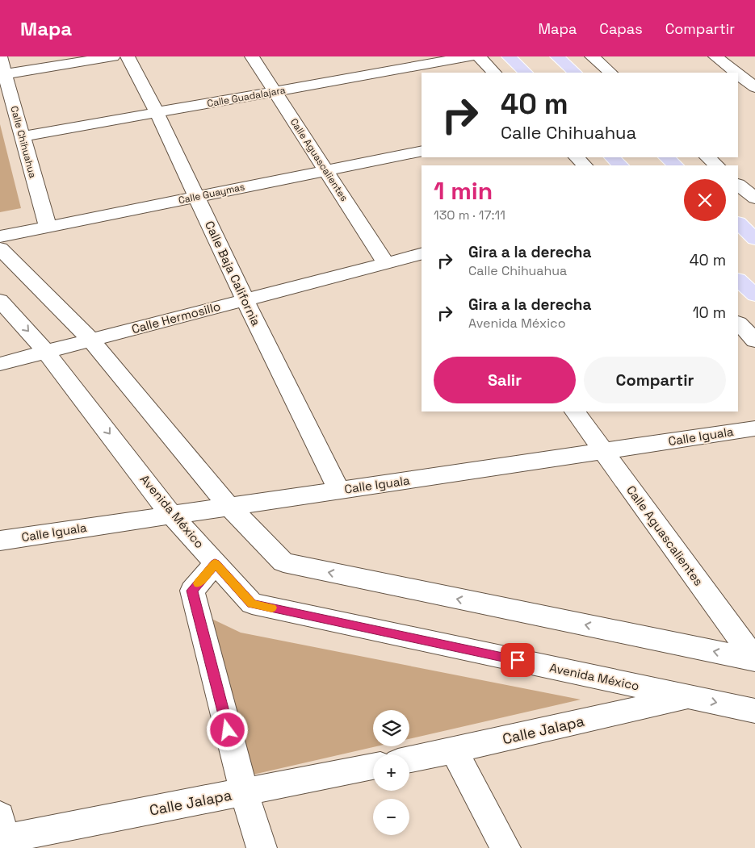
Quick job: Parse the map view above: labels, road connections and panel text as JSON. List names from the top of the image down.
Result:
{
  "streets": {
    "street": [
      "Calle Guadalajara",
      "Calle Chihuahua",
      "Calle Aguascalientes",
      "Calle Guaymas",
      "Calle Baja California",
      "Calle Hermosillo",
      "Calle Iguala",
      "Avenida México",
      "Calle Jalapa"
    ]
  },
  "crossings": [
    ["Calle Guadalajara", "Calle Chihuahua"],
    ["Calle Guadalajara", "Calle Aguascalientes"],
    ["Calle Guadalajara", "Calle Baja California"],
    ["Calle Chihuahua", "Calle Guaymas"],
    ["Calle Aguascalientes", "Calle Guaymas"],
    ["Calle Aguascalientes", "Calle Hermosillo"],
    ["Calle Aguascalientes", "Calle Iguala"],
    ["Calle Guaymas", "Calle Baja California"],
    ["Calle Baja California", "Calle Hermosillo"],
    ["Calle Baja California", "Calle Iguala"],
    ["Calle Hermosillo", "Avenida México"],
    ["Calle Iguala", "Avenida México"],
    ["Avenida México", "Calle Jalapa"]
  ],
  "page": {
    "header": "Mapa",
    "nav": ["Mapa", "Capas", "Compartir"],
    "turn": ["40 m", "Calle Chihuahua"],
    "heading": ["1 min", "130 m · 17:11"],
    "list": [
      {
        "name": "Gira a la derecha",
        "note": "Calle Chihuahua",
        "value": "40 m"
      },
      {
        "name": "Gira a la derecha",
        "note": "Avenida México",
        "value": "10 m"
      }
    ],
    "buttons": ["Salir", "Compartir"],
    "map_buttons": ["+", "−"]
  }
}
